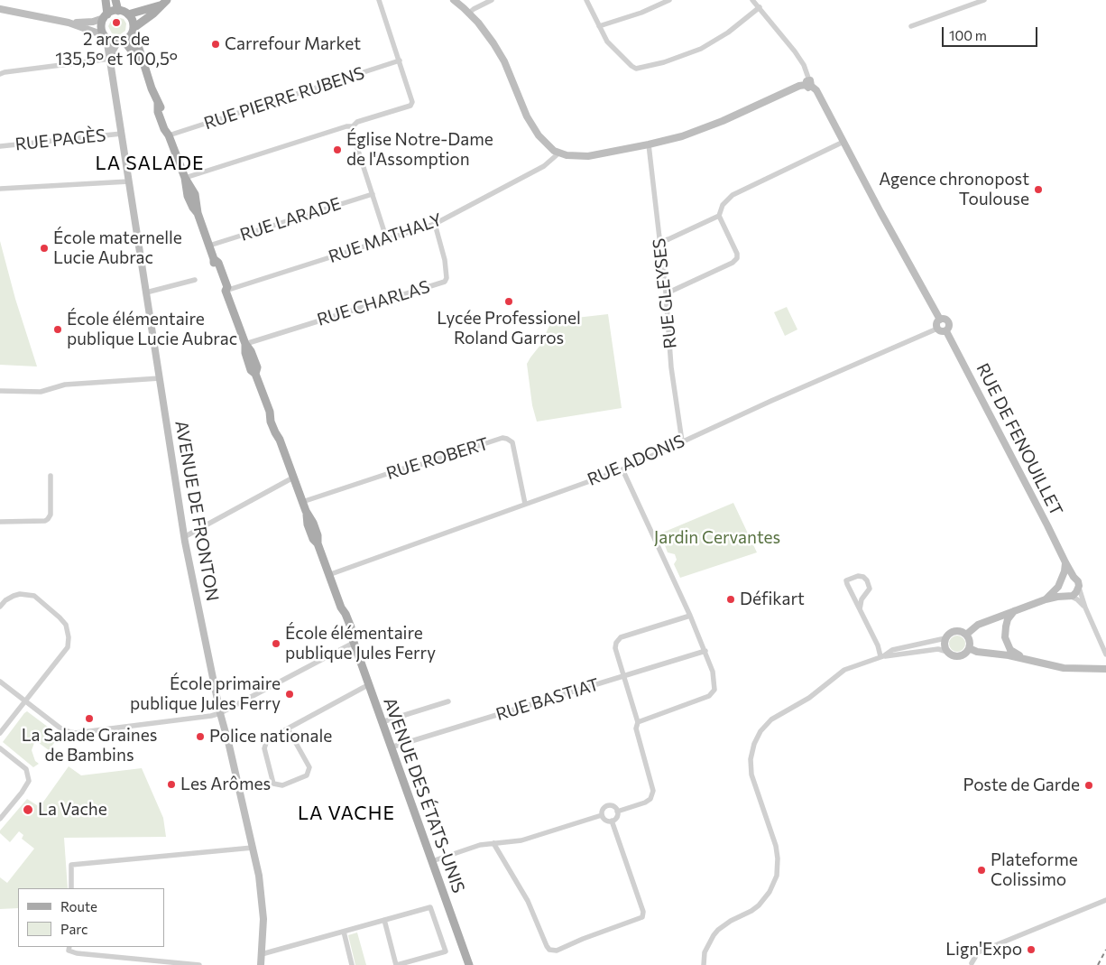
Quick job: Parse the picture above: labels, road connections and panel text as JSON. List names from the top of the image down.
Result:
{
  "streets": {
    "main road": ["AVENUE DES ÉTATS-UNIS"],
    "street": [
      "RUE PIERRE RUBENS",
      "RUE PAGÈS",
      "RUE LARADE",
      "RUE MATHALY",
      "RUE GLEYSES",
      "RUE CHARLAS",
      "RUE DE FENOUILLET",
      "RUE ROBERT",
      "RUE ADONIS",
      "AVENUE DE FRONTON",
      "RUE BASTIAT"
    ]
  },
  "crossings": [
    ["RUE PIERRE RUBENS", "AVENUE DES ÉTATS-UNIS"],
    ["RUE PAGÈS", "AVENUE DE FRONTON"],
    ["RUE LARADE", "AVENUE DES ÉTATS-UNIS"],
    ["RUE MATHALY", "RUE CHARLAS"],
    ["RUE MATHALY", "AVENUE DES ÉTATS-UNIS"],
    ["RUE GLEYSES", "RUE ADONIS"],
    ["RUE CHARLAS", "AVENUE DES ÉTATS-UNIS"],
    ["RUE DE FENOUILLET", "RUE ADONIS"],
    ["RUE ROBERT", "RUE ADONIS"],
    ["RUE ROBERT", "AVENUE DES ÉTATS-UNIS"],
    ["RUE ADONIS", "AVENUE DES ÉTATS-UNIS"],
    ["AVENUE DE FRONTON", "AVENUE DES ÉTATS-UNIS"],
    ["RUE BASTIAT", "AVENUE DES ÉTATS-UNIS"]
  ],
  "districts": ["LA SALADE", "LA VACHE"],
  "parks": ["Jardin Cervantes"],
  "places": [
    "2 arcs de 135,5° et 100,5°",
    "Carrefour Market",
    "Église Notre-Dame de l'Assomption",
    "Agence chronopost Toulouse",
    "École maternelle Lucie Aubrac",
    "Lycée Professionel Roland Garros",
    "École élémentaire publique Lucie Aubrac",
    "Défikart",
    "École élémentaire publique Jules Ferry",
    "École primaire publique Jules Ferry",
    "La Salade Graines de Bambins",
    "Police nationale",
    "Les Arômes",
    "Poste de Garde",
    "La Vache",
    "Plateforme Colissimo",
    "Lign'Expo"
  ],
  "legend": ["Route", "Parc"],
  "scale_bar": "100 m"
}
